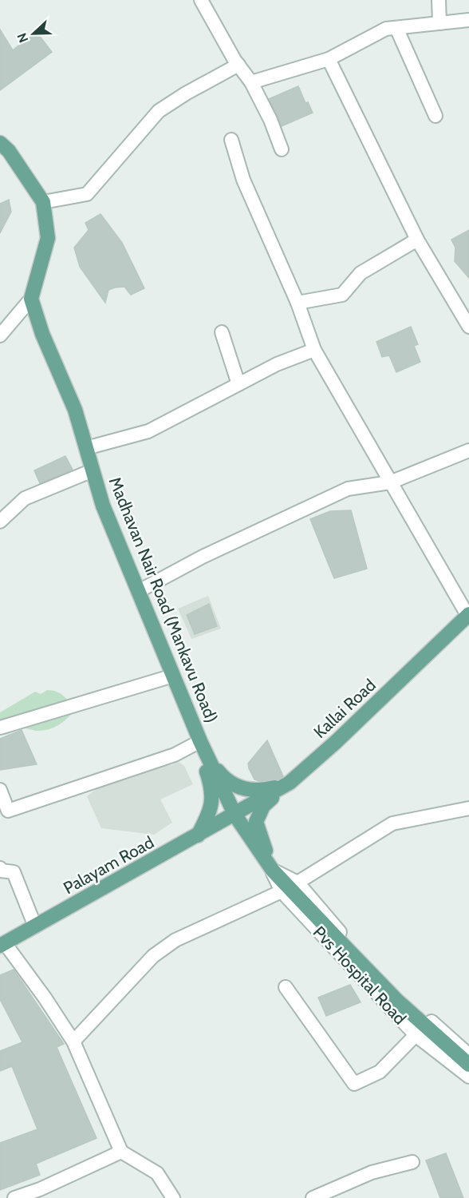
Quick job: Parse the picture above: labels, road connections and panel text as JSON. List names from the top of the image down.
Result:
{
  "streets": {
    "main road": ["Madhavan Nair Road (Mankavu Road)", "Kallai Road", "Palayam Road"],
    "street": ["Pvs Hospital Road"]
  },
  "crossings": [
    ["Madhavan Nair Road (Mankavu Road)", "Kallai Road"],
    ["Madhavan Nair Road (Mankavu Road)", "Palayam Road"],
    ["Madhavan Nair Road (Mankavu Road)", "Pvs Hospital Road"],
    ["Kallai Road", "Palayam Road"]
  ],
  "north": "left"
}
